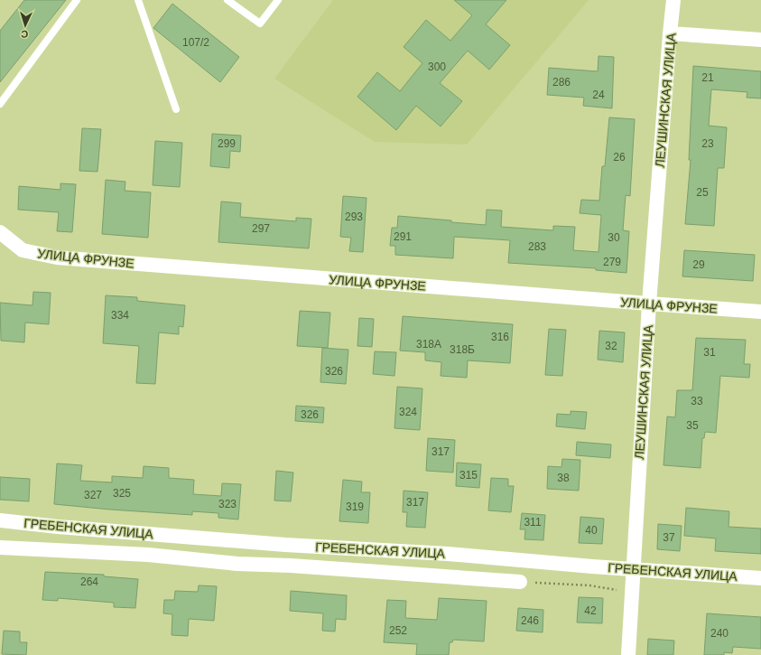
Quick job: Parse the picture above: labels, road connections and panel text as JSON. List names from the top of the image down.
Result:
{
  "streets": {
    "street": ["ЛЕУШИНСКАЯ УЛИЦА", "УЛИЦА ФРУНЗЕ", "ГРЕБЕНСКАЯ УЛИЦА"]
  },
  "crossings": [
    ["ЛЕУШИНСКАЯ УЛИЦА", "УЛИЦА ФРУНЗЕ"],
    ["ЛЕУШИНСКАЯ УЛИЦА", "ГРЕБЕНСКАЯ УЛИЦА"]
  ],
  "house_numbers": [
    "107/2",
    "300",
    "21",
    "286",
    "24",
    "299",
    "23",
    "26",
    "25",
    "293",
    "297",
    "291",
    "30",
    "283",
    "279",
    "29",
    "334",
    "316",
    "318А",
    "32",
    "318Б",
    "31",
    "326",
    "33",
    "324",
    "326",
    "35",
    "317",
    "315",
    "38",
    "325",
    "327",
    "317",
    "323",
    "319",
    "311",
    "40",
    "37",
    "264",
    "42",
    "246",
    "252",
    "240"
  ],
  "north": "bottom"
}
